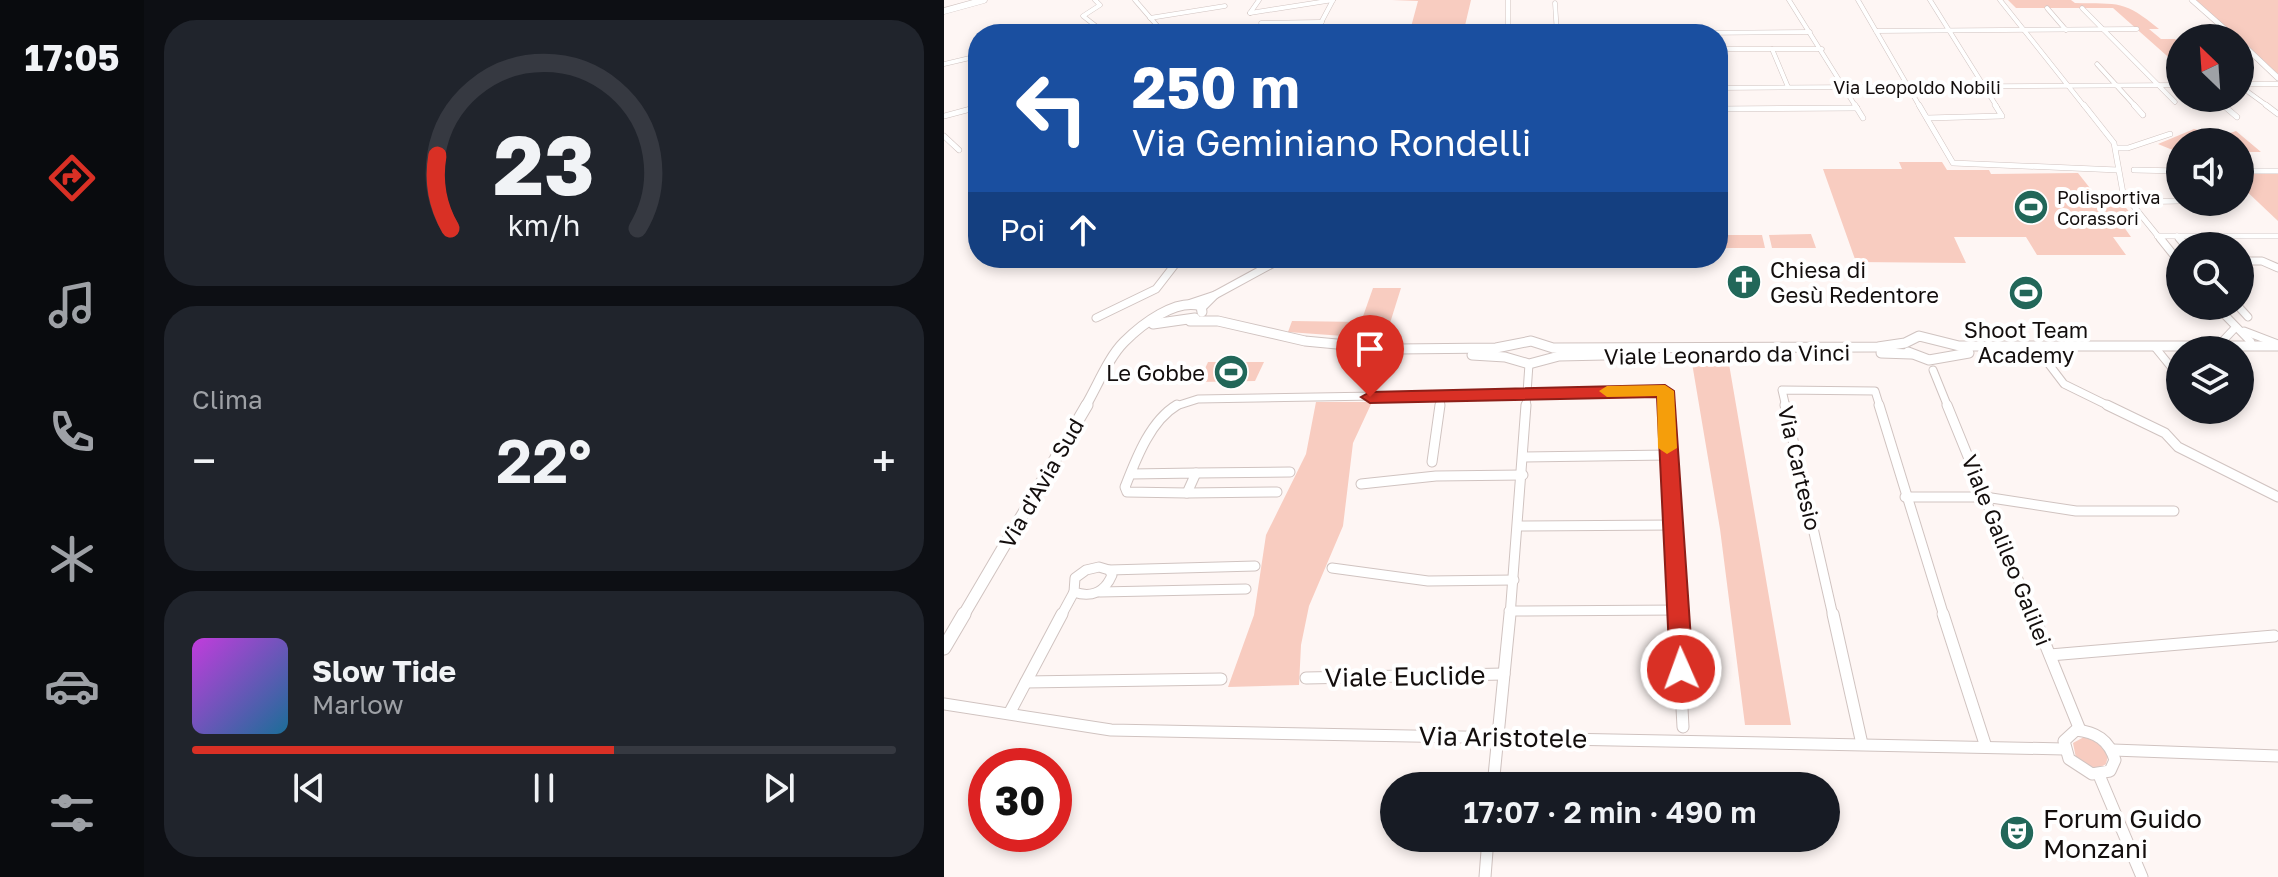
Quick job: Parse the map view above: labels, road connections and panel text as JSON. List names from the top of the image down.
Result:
{
  "streets": {
    "street": [
      "Via Leopoldo Nobili",
      "Viale Leonardo da Vinci",
      "Via Cartesio",
      "Via d'Avia Sud",
      "Viale Galileo Galilei",
      "Viale Euclide",
      "Via Aristotele"
    ]
  },
  "crossings": [
    ["Viale Leonardo da Vinci", "Viale Euclide"],
    ["Via Cartesio", "Via Aristotele"],
    ["Viale Galileo Galilei", "Via Aristotele"],
    ["Viale Euclide", "Via Aristotele"]
  ],
  "places": {
    "sports": ["Polisportiva Corassori", "Shoot Team Academy", "Le Gobbe"],
    "church": ["Chiesa di Gesù Redentore"],
    "theatre": ["Forum Guido Monzani"]
  },
  "north": "top left",
  "page": {
    "tabs": "17:05",
    "turn": ["250 m", "Via Geminiano Rondelli"],
    "then": "Poi",
    "tile": "Clima",
    "heat": ["−", "22°", "+"],
    "song": ["Slow Tide", "Marlow"],
    "limit": "30",
    "trip": "17:07 · 2 min · 490 m",
    "gauge": ["23", "km/h"]
  }
}
